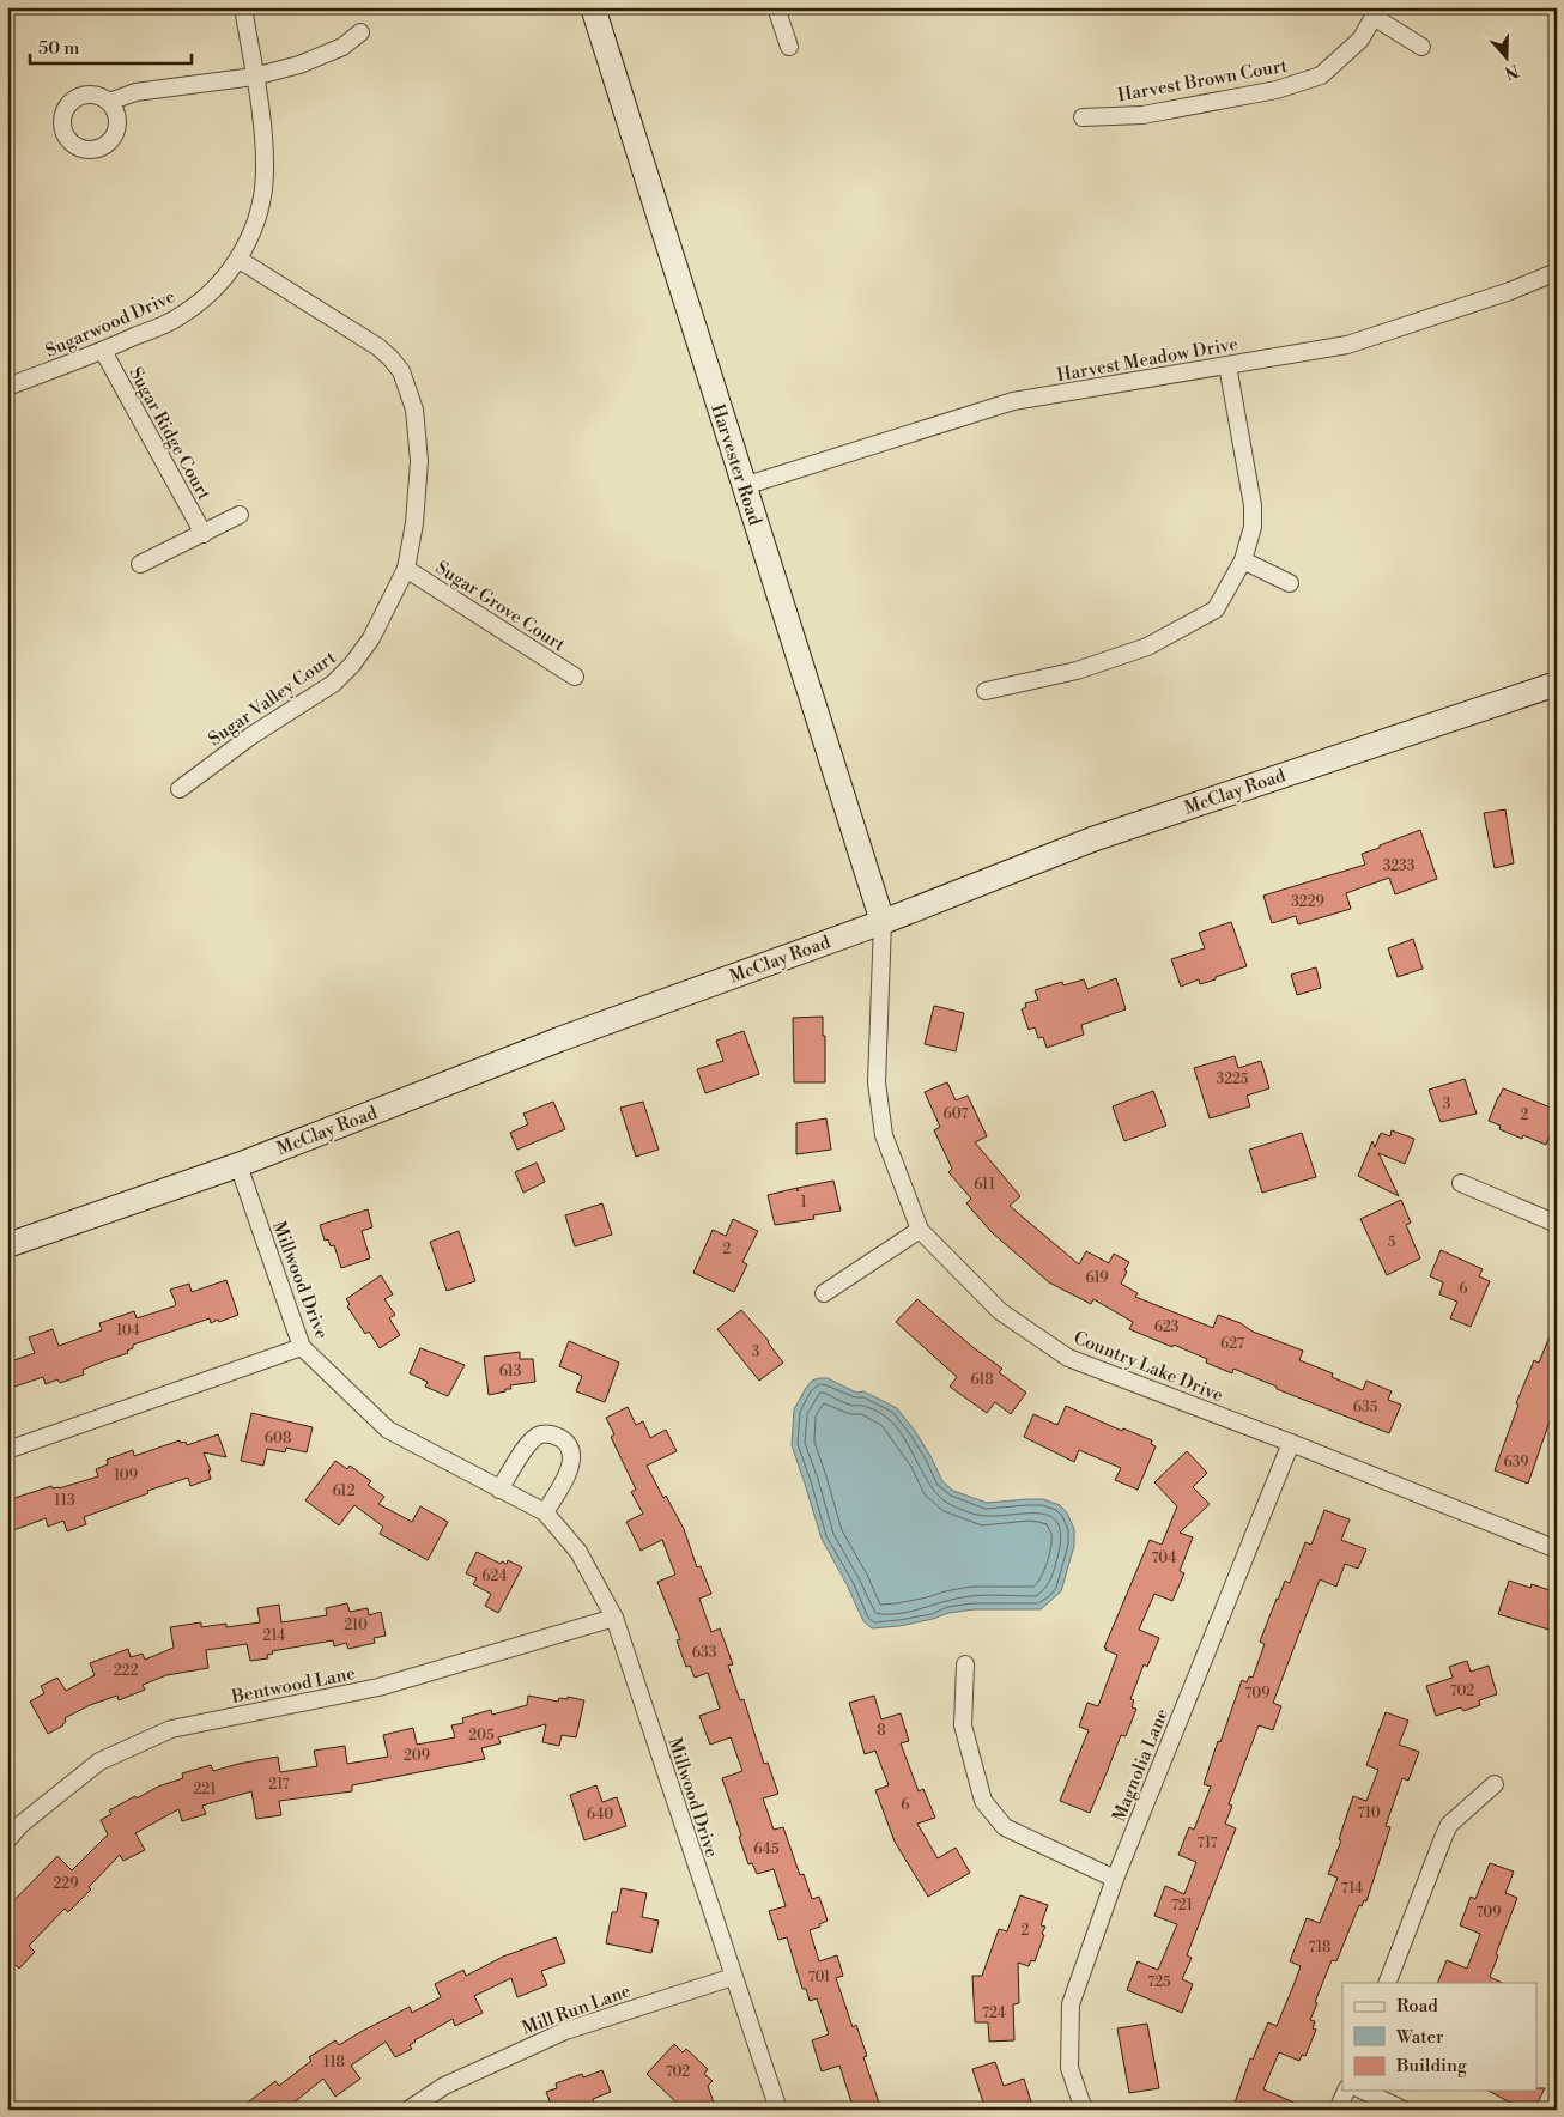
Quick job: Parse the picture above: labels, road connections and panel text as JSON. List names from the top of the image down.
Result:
{
  "streets": {
    "main road": ["Harvester Road", "McClay Road"],
    "street": [
      "Harvest Brown Court",
      "Sugarwood Drive",
      "Harvest Meadow Drive",
      "Sugar Ridge Court",
      "Sugar Grove Court",
      "Sugar Valley Court",
      "Millwood Drive",
      "Country Lake Drive",
      "Bentwood Lane",
      "Magnolia Lane",
      "Mill Run Lane"
    ]
  },
  "crossings": [
    ["Sugarwood Drive", "Sugar Ridge Court"],
    ["Sugarwood Drive", "Sugar Valley Court"],
    ["Harvest Meadow Drive", "Harvester Road"],
    ["Harvester Road", "McClay Road"],
    ["Harvester Road", "Country Lake Drive"],
    ["Sugar Grove Court", "Sugar Valley Court"],
    ["McClay Road", "Millwood Drive"],
    ["McClay Road", "Country Lake Drive"],
    ["Millwood Drive", "Bentwood Lane"],
    ["Millwood Drive", "Mill Run Lane"],
    ["Country Lake Drive", "Magnolia Lane"]
  ],
  "house_numbers": [
    "3233",
    "3229",
    "3225",
    "3",
    "607",
    "2",
    "611",
    "1",
    "5",
    "2",
    "619",
    "6",
    "623",
    "104",
    "627",
    "3",
    "613",
    "618",
    "635",
    "608",
    "639",
    "109",
    "612",
    "113",
    "704",
    "624",
    "210",
    "214",
    "633",
    "222",
    "702",
    "709",
    "8",
    "205",
    "209",
    "217",
    "221",
    "6",
    "710",
    "640",
    "717",
    "645",
    "229",
    "714",
    "721",
    "709",
    "2",
    "718",
    "701",
    "725",
    "724",
    "118",
    "702"
  ],
  "legend": ["Road", "Water", "Building"],
  "scale_bar": "50 m",
  "north": "bottom"
}
